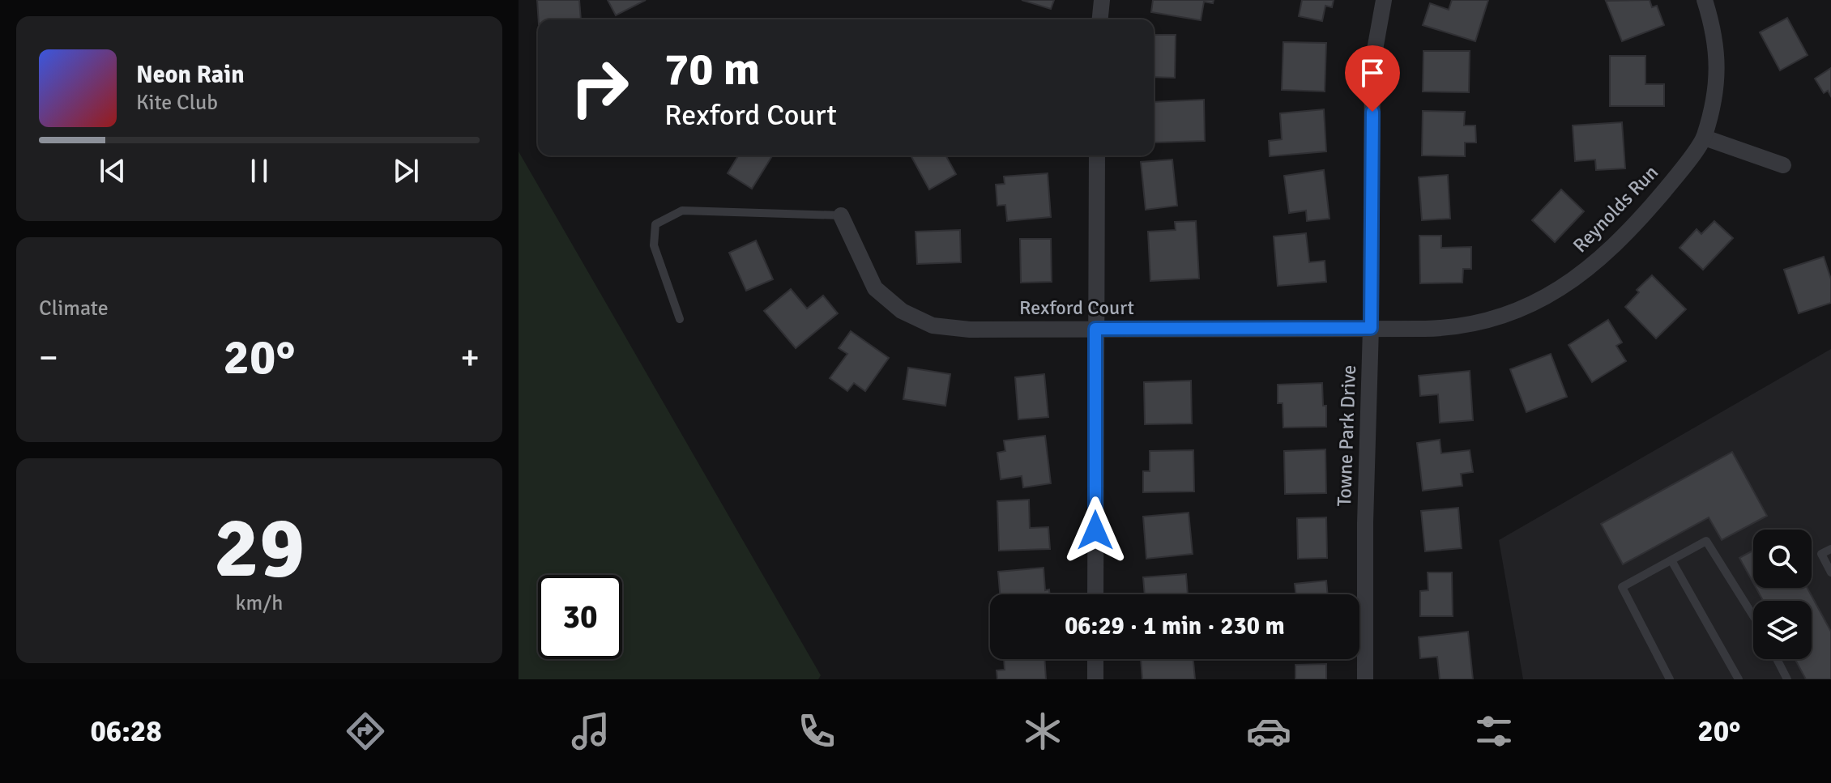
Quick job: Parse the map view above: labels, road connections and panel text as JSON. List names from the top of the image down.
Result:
{
  "streets": {
    "street": ["Reynolds Run", "Rexford Court", "Towne Park Drive"]
  },
  "crossings": [
    ["Reynolds Run", "Rexford Court"],
    ["Reynolds Run", "Towne Park Drive"],
    ["Rexford Court", "Towne Park Drive"]
  ],
  "page": {
    "turn": ["70 m", "Rexford Court"],
    "song": ["Neon Rain", "Kite Club"],
    "tile": [
      "Climate",
      ["29", "km/h"]
    ],
    "heat": ["−", "20°", "+"],
    "limit": "30",
    "trip": "06:29 · 1 min · 230 m",
    "tabs": ["06:28", "20°"]
  }
}
